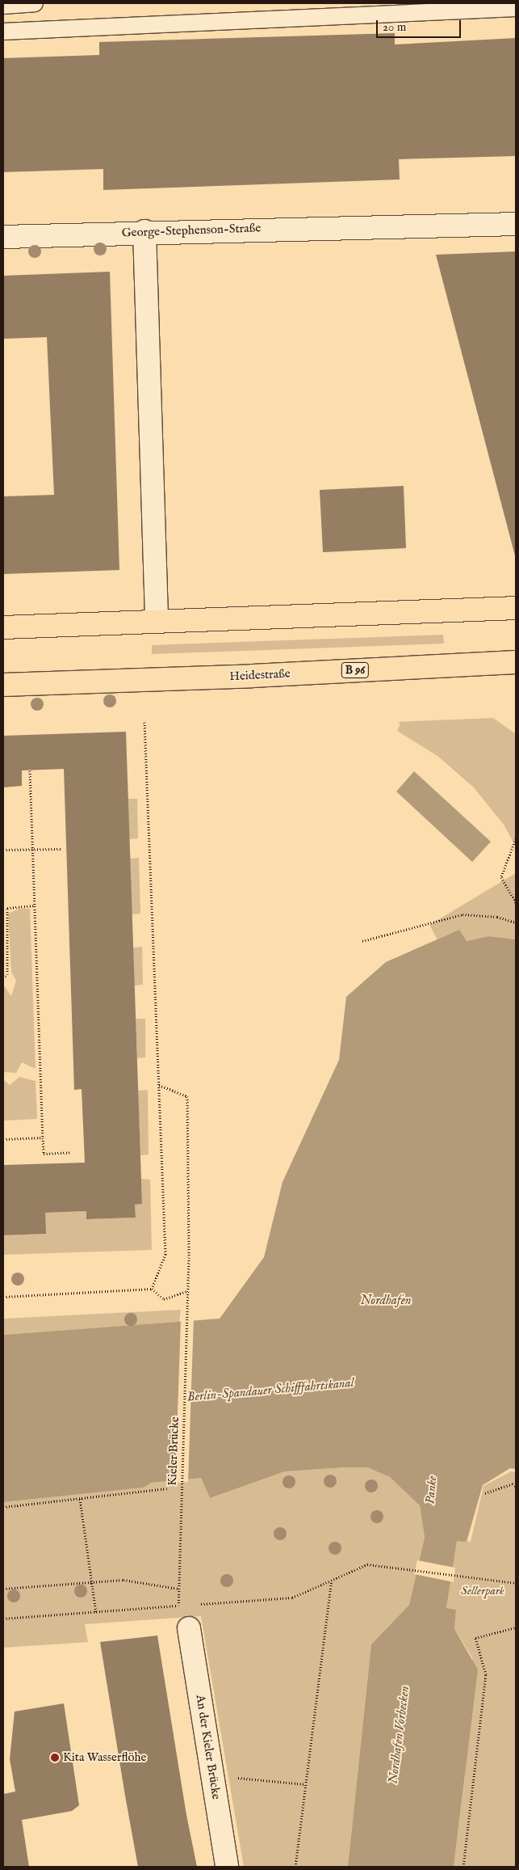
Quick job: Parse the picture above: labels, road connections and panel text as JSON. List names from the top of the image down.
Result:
{
  "streets": {
    "main road": ["B 96", "Heidestraße"],
    "street": ["George-Stephenson-Straße", "An der Kieler Brücke"],
    "path": ["Kieler Brücke"]
  },
  "water": [
    "Nordhafen",
    "Berlin-Spandauer Schifffahrtskanal",
    "Panke",
    "Nordhafen Vorbecken"
  ],
  "parks": ["Sellerpark"],
  "places": ["Kita Wasserflöhe"],
  "scale_bar": "20 m"
}
